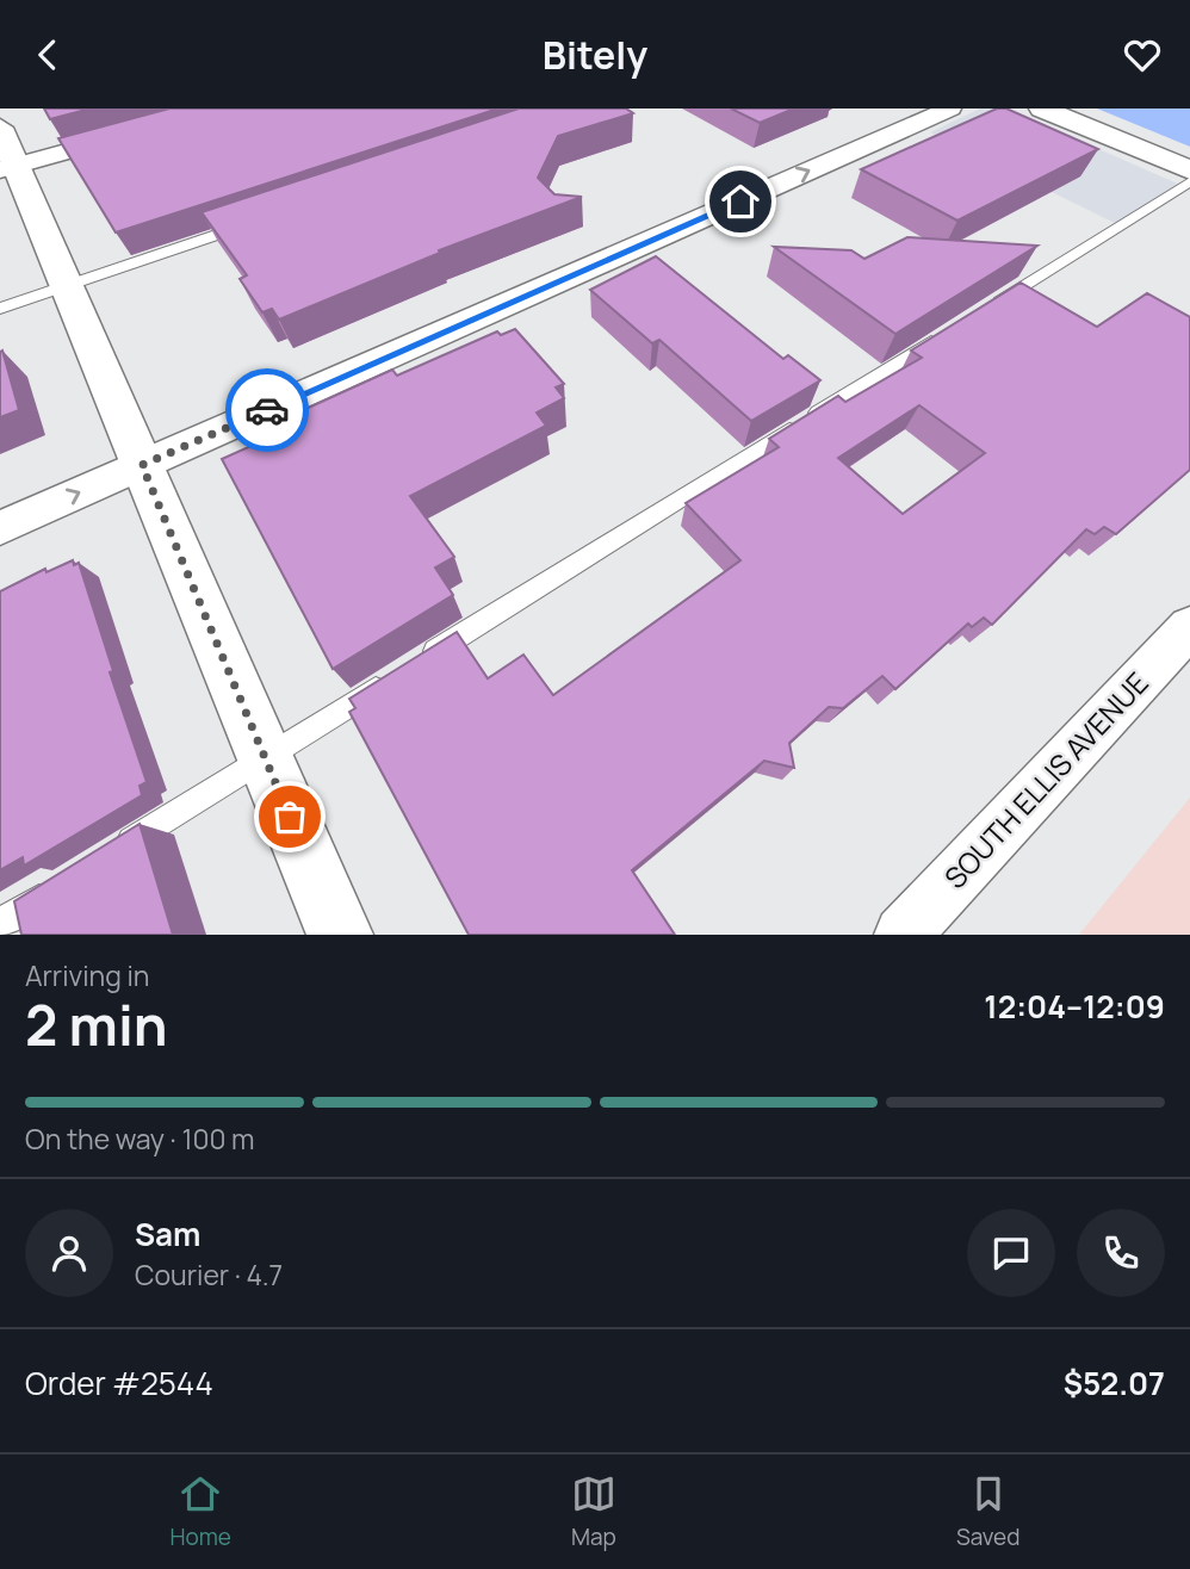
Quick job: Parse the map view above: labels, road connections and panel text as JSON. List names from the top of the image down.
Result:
{
  "streets": {
    "street": ["SOUTH ELLIS AVENUE"]
  },
  "page": {
    "header": "Bitely",
    "heading": ["2 min", "Arriving in", "12:04–12:09"],
    "panel": [
      "Sam",
      "Courier · 4.7",
      "Order #2544",
      "$52.07"
    ],
    "bar": "On the way · 100 m",
    "tabs": ["Home", "Map", "Saved"]
  }
}
